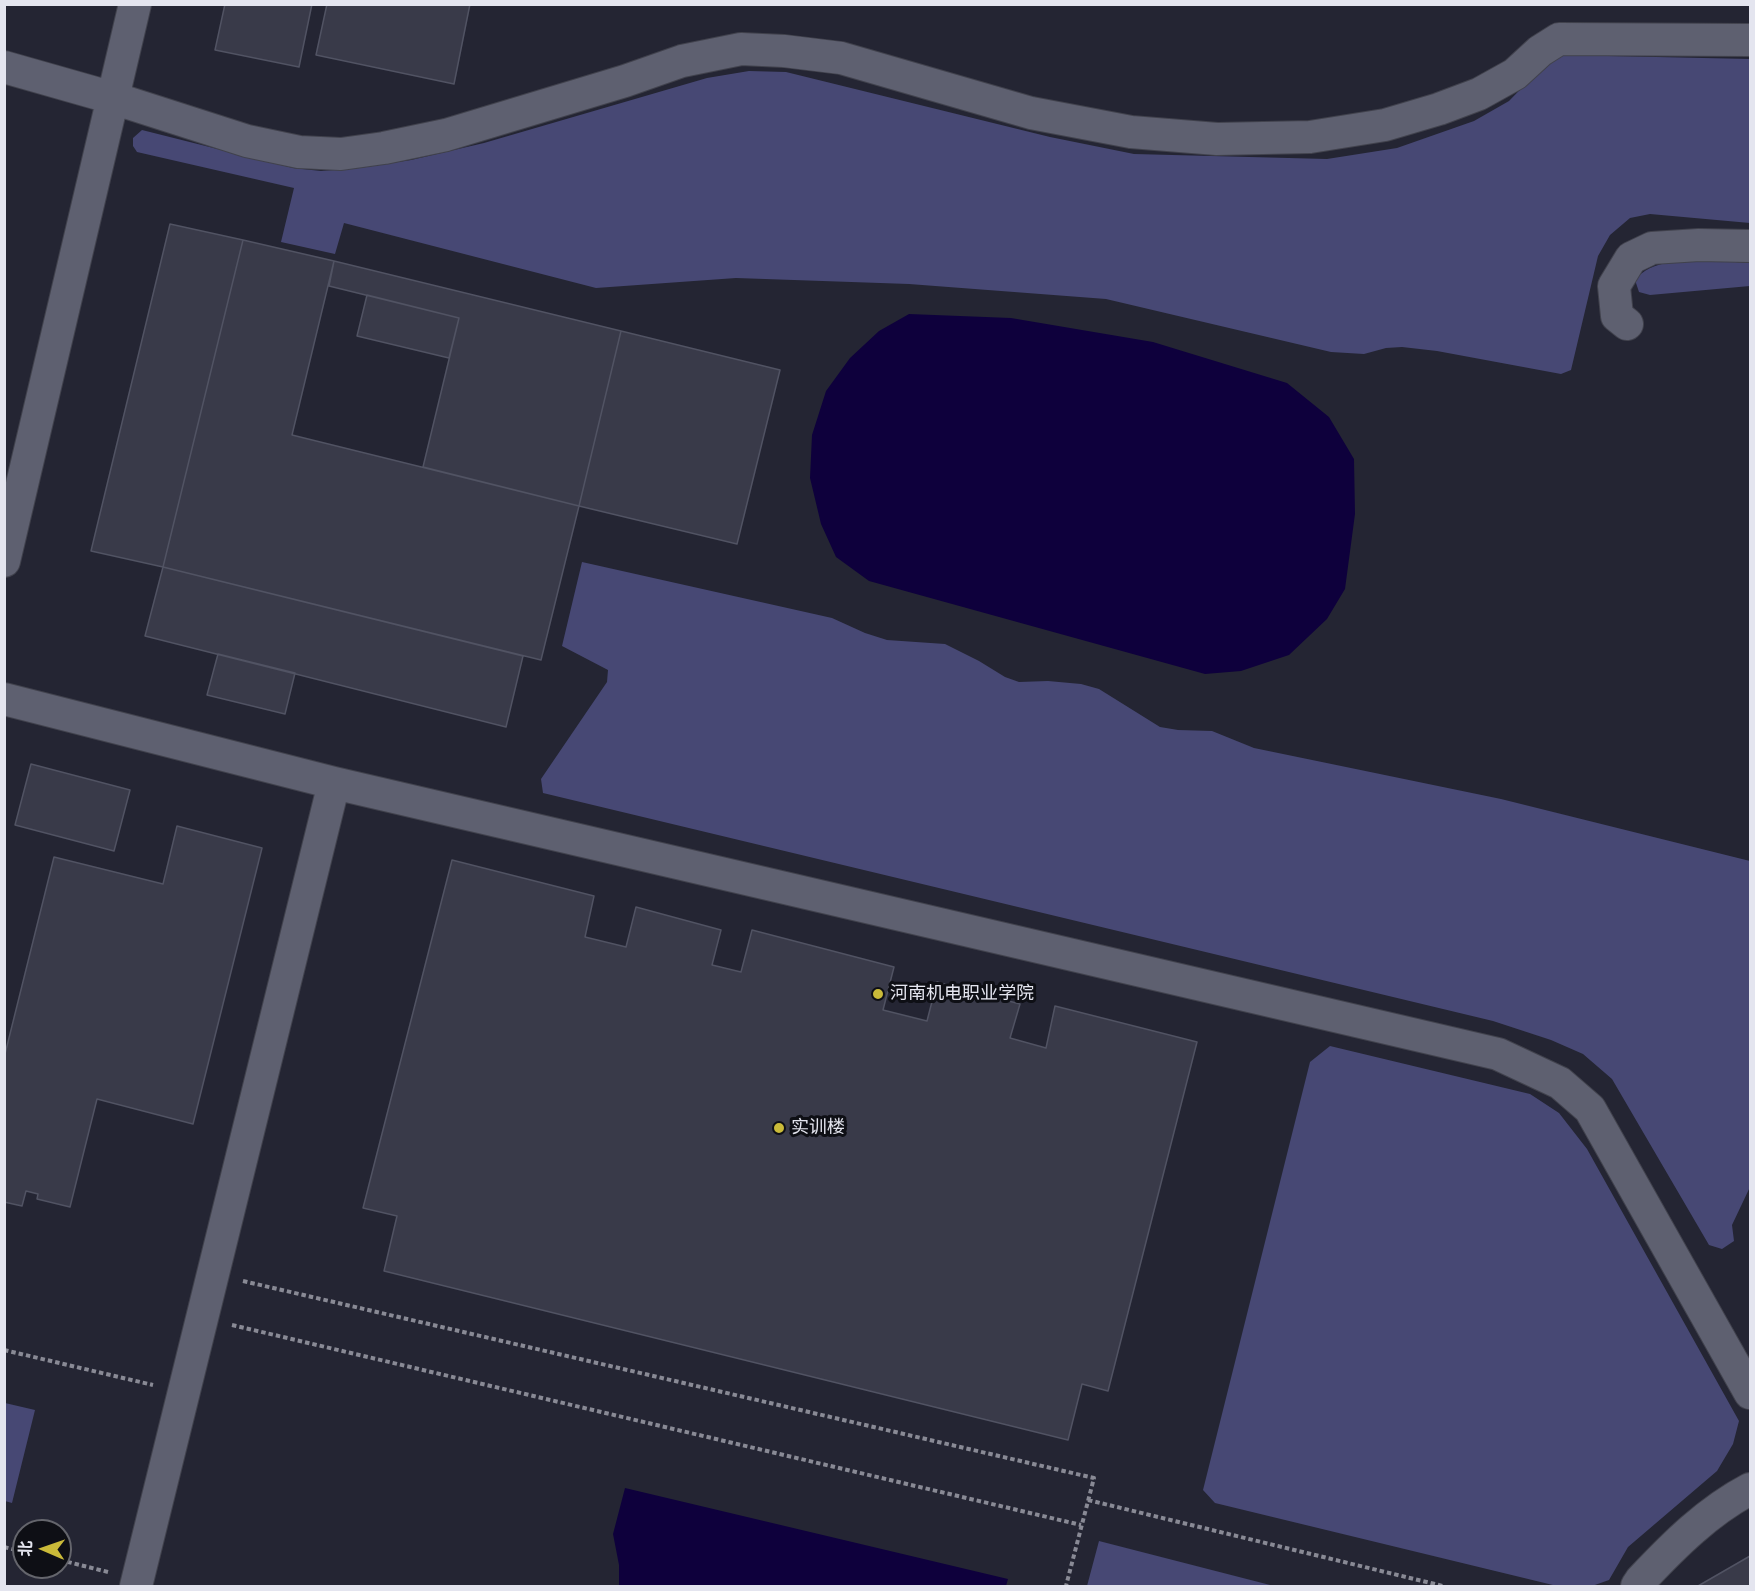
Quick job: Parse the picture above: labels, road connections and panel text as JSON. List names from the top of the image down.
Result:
{
  "places": ["河南机电职业学院", "实训楼"],
  "north": "left"
}
